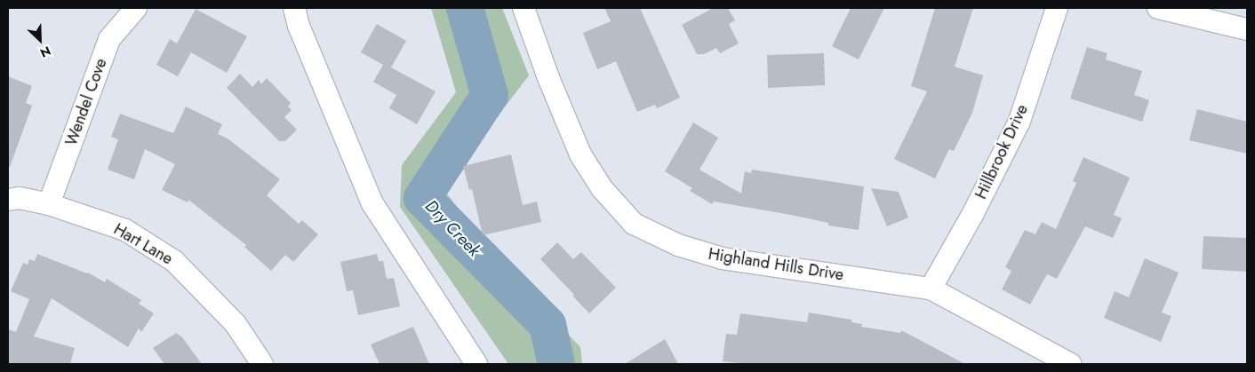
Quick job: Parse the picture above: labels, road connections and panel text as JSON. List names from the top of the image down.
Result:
{
  "streets": {
    "street": [
      "Wendel Cove",
      "Hillbrook Drive",
      "Hart Lane",
      "Highland Hills Drive"
    ]
  },
  "crossings": [
    ["Wendel Cove", "Hart Lane"],
    ["Hillbrook Drive", "Highland Hills Drive"]
  ],
  "water": ["Dry Creek"],
  "north": "bottom right"
}
